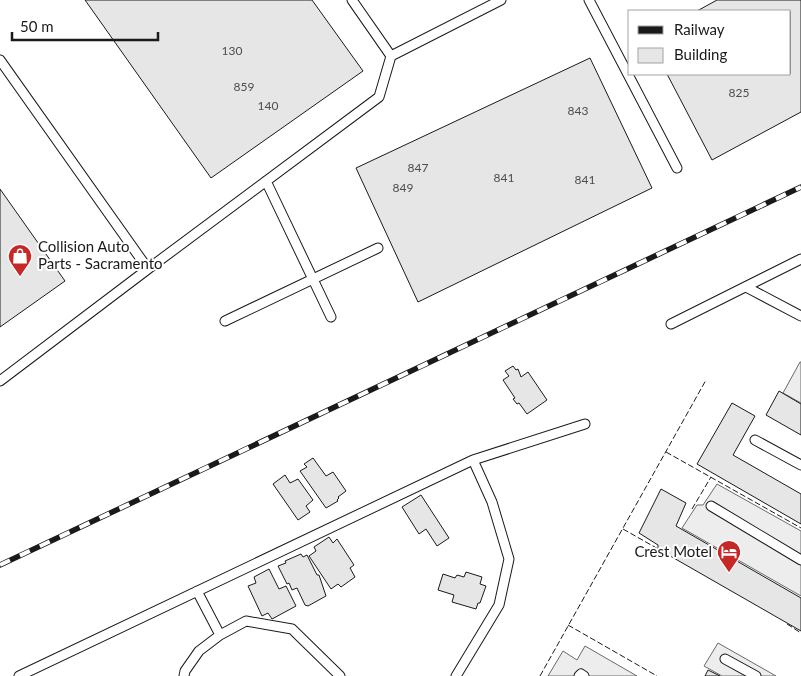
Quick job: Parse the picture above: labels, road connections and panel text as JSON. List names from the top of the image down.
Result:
{
  "places": {
    "shop": ["Collision Auto Parts - Sacramento"],
    "hotel": ["Crest Motel"]
  },
  "house_numbers": [
    "130",
    "859",
    "825",
    "140",
    "843",
    "847",
    "841",
    "841",
    "849"
  ],
  "legend": ["Railway", "Building"],
  "scale_bar": "50 m"
}
